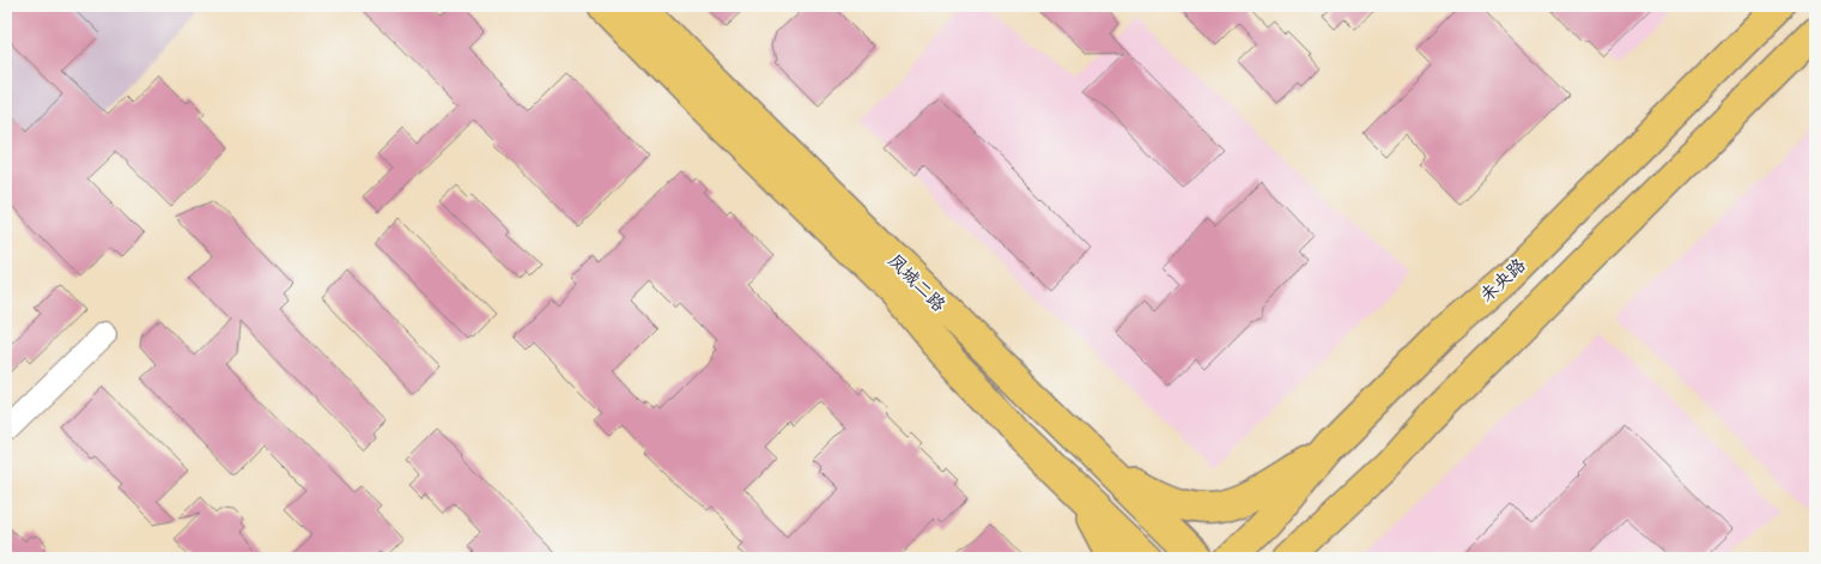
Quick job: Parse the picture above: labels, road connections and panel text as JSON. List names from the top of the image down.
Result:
{
  "streets": {
    "main road": ["未央路", "凤城二路"]
  }
}
